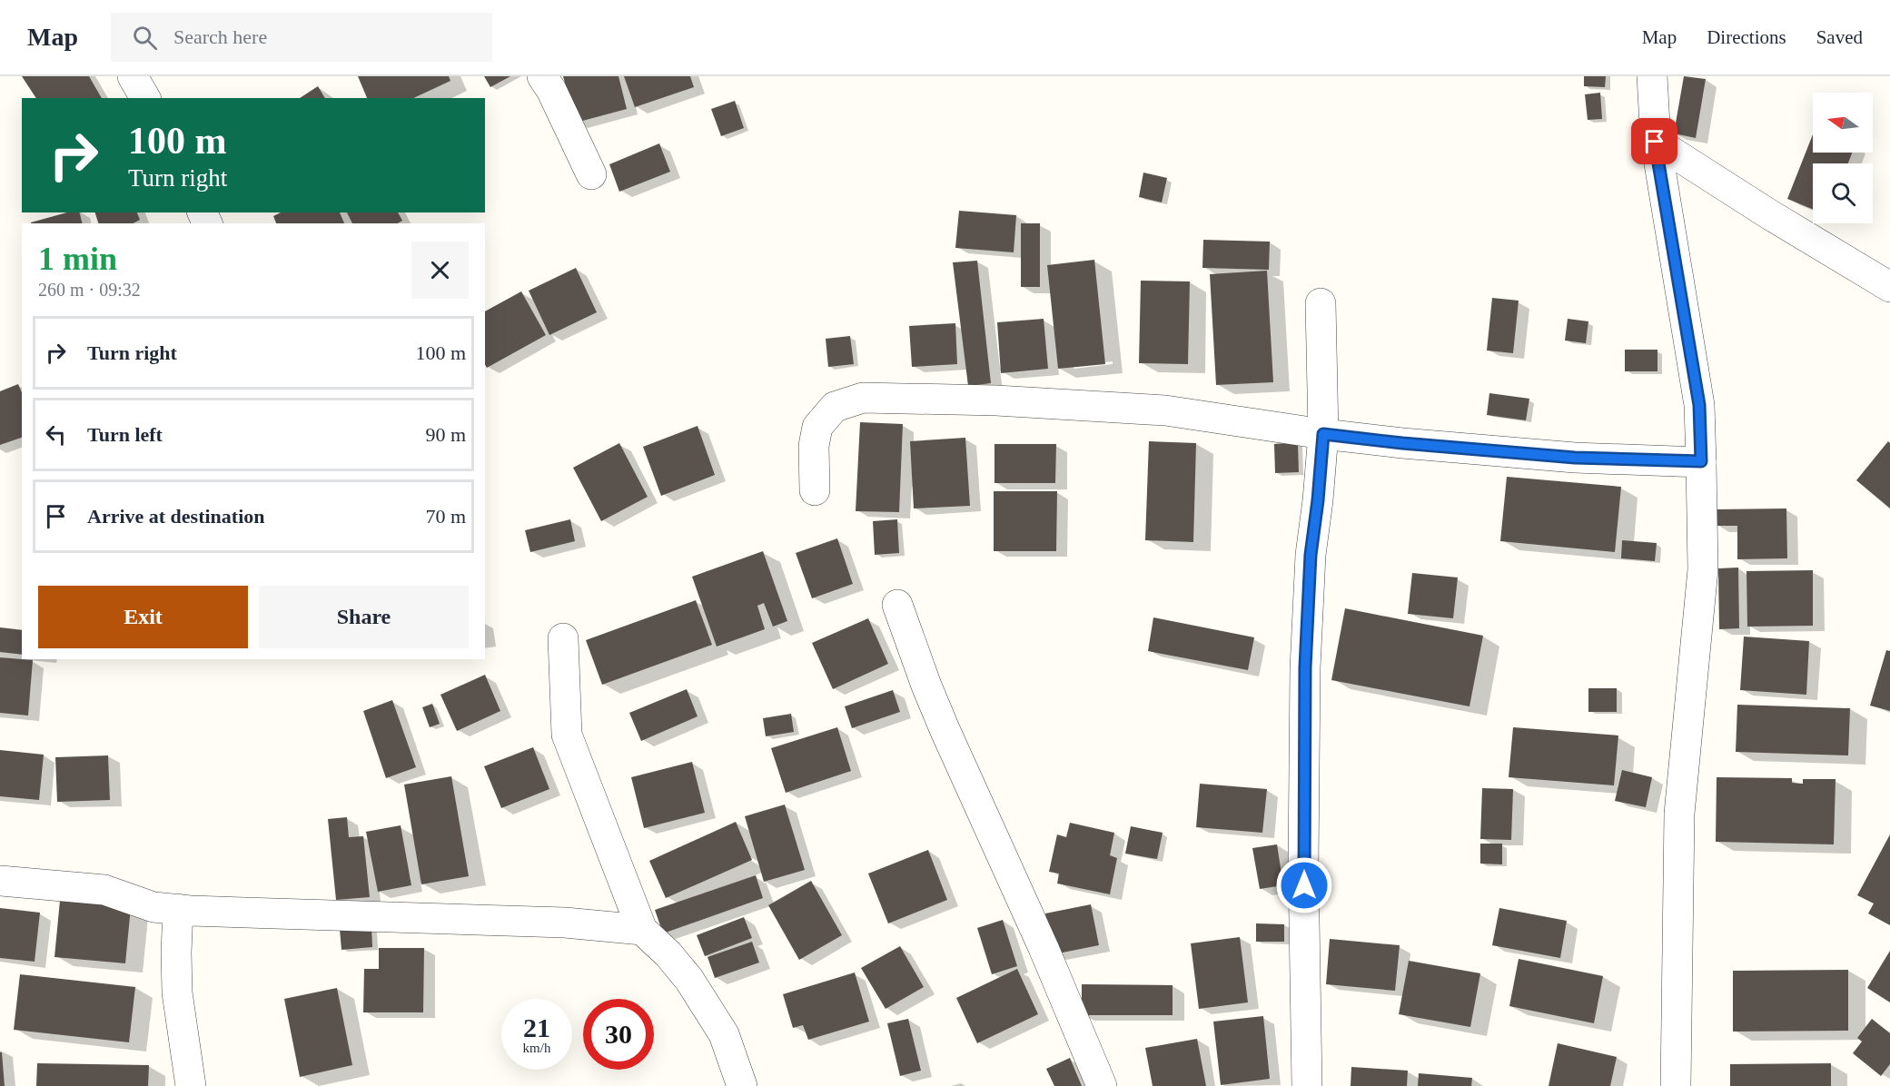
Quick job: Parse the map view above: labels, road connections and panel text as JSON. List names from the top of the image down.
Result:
{
  "north": "left",
  "page": {
    "header": "Map",
    "search": "Search here",
    "nav": ["Map", "Directions", "Saved"],
    "turn": ["100 m", "Turn right"],
    "heading": ["1 min", "260 m · 09:32"],
    "list": [
      {
        "name": "Turn right",
        "value": "100 m"
      },
      {
        "name": "Turn left",
        "value": "90 m"
      },
      {
        "name": "Arrive at destination",
        "value": "70 m"
      }
    ],
    "buttons": ["Exit", "Share"],
    "speed": "21 km/h",
    "limit": "30"
  }
}
